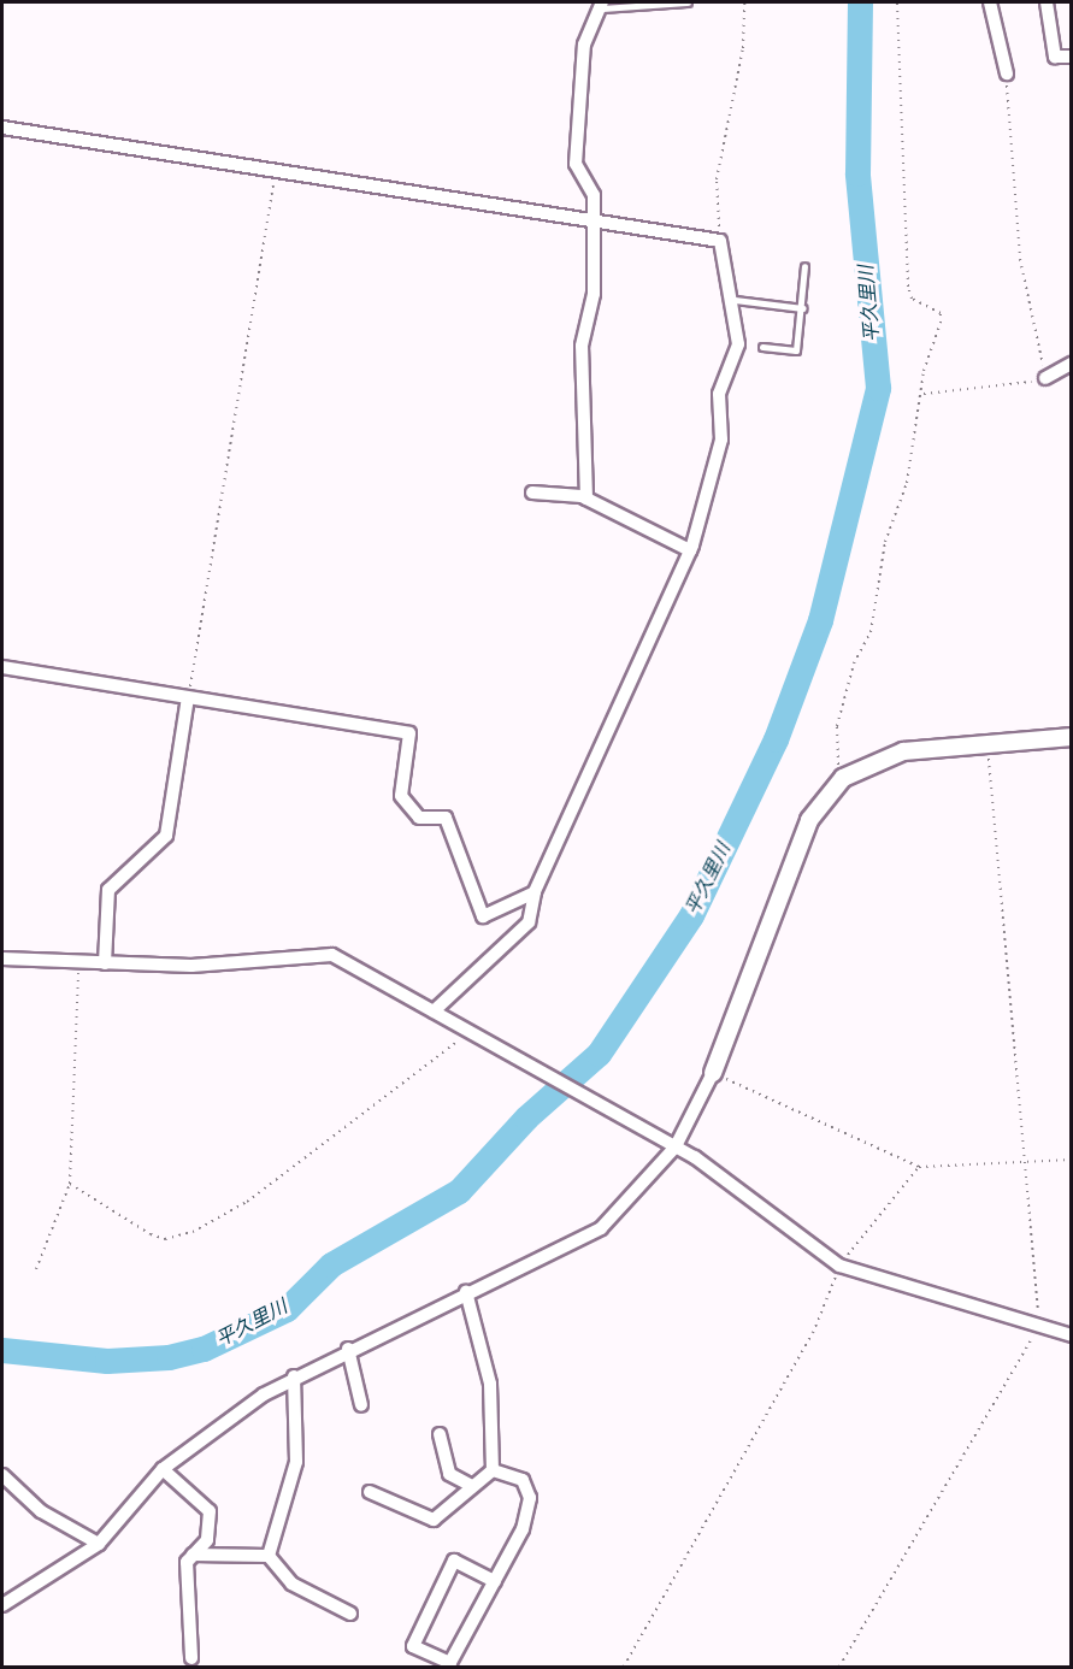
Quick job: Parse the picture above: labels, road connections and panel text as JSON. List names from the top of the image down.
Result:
{
  "water": ["平久里川"]
}
